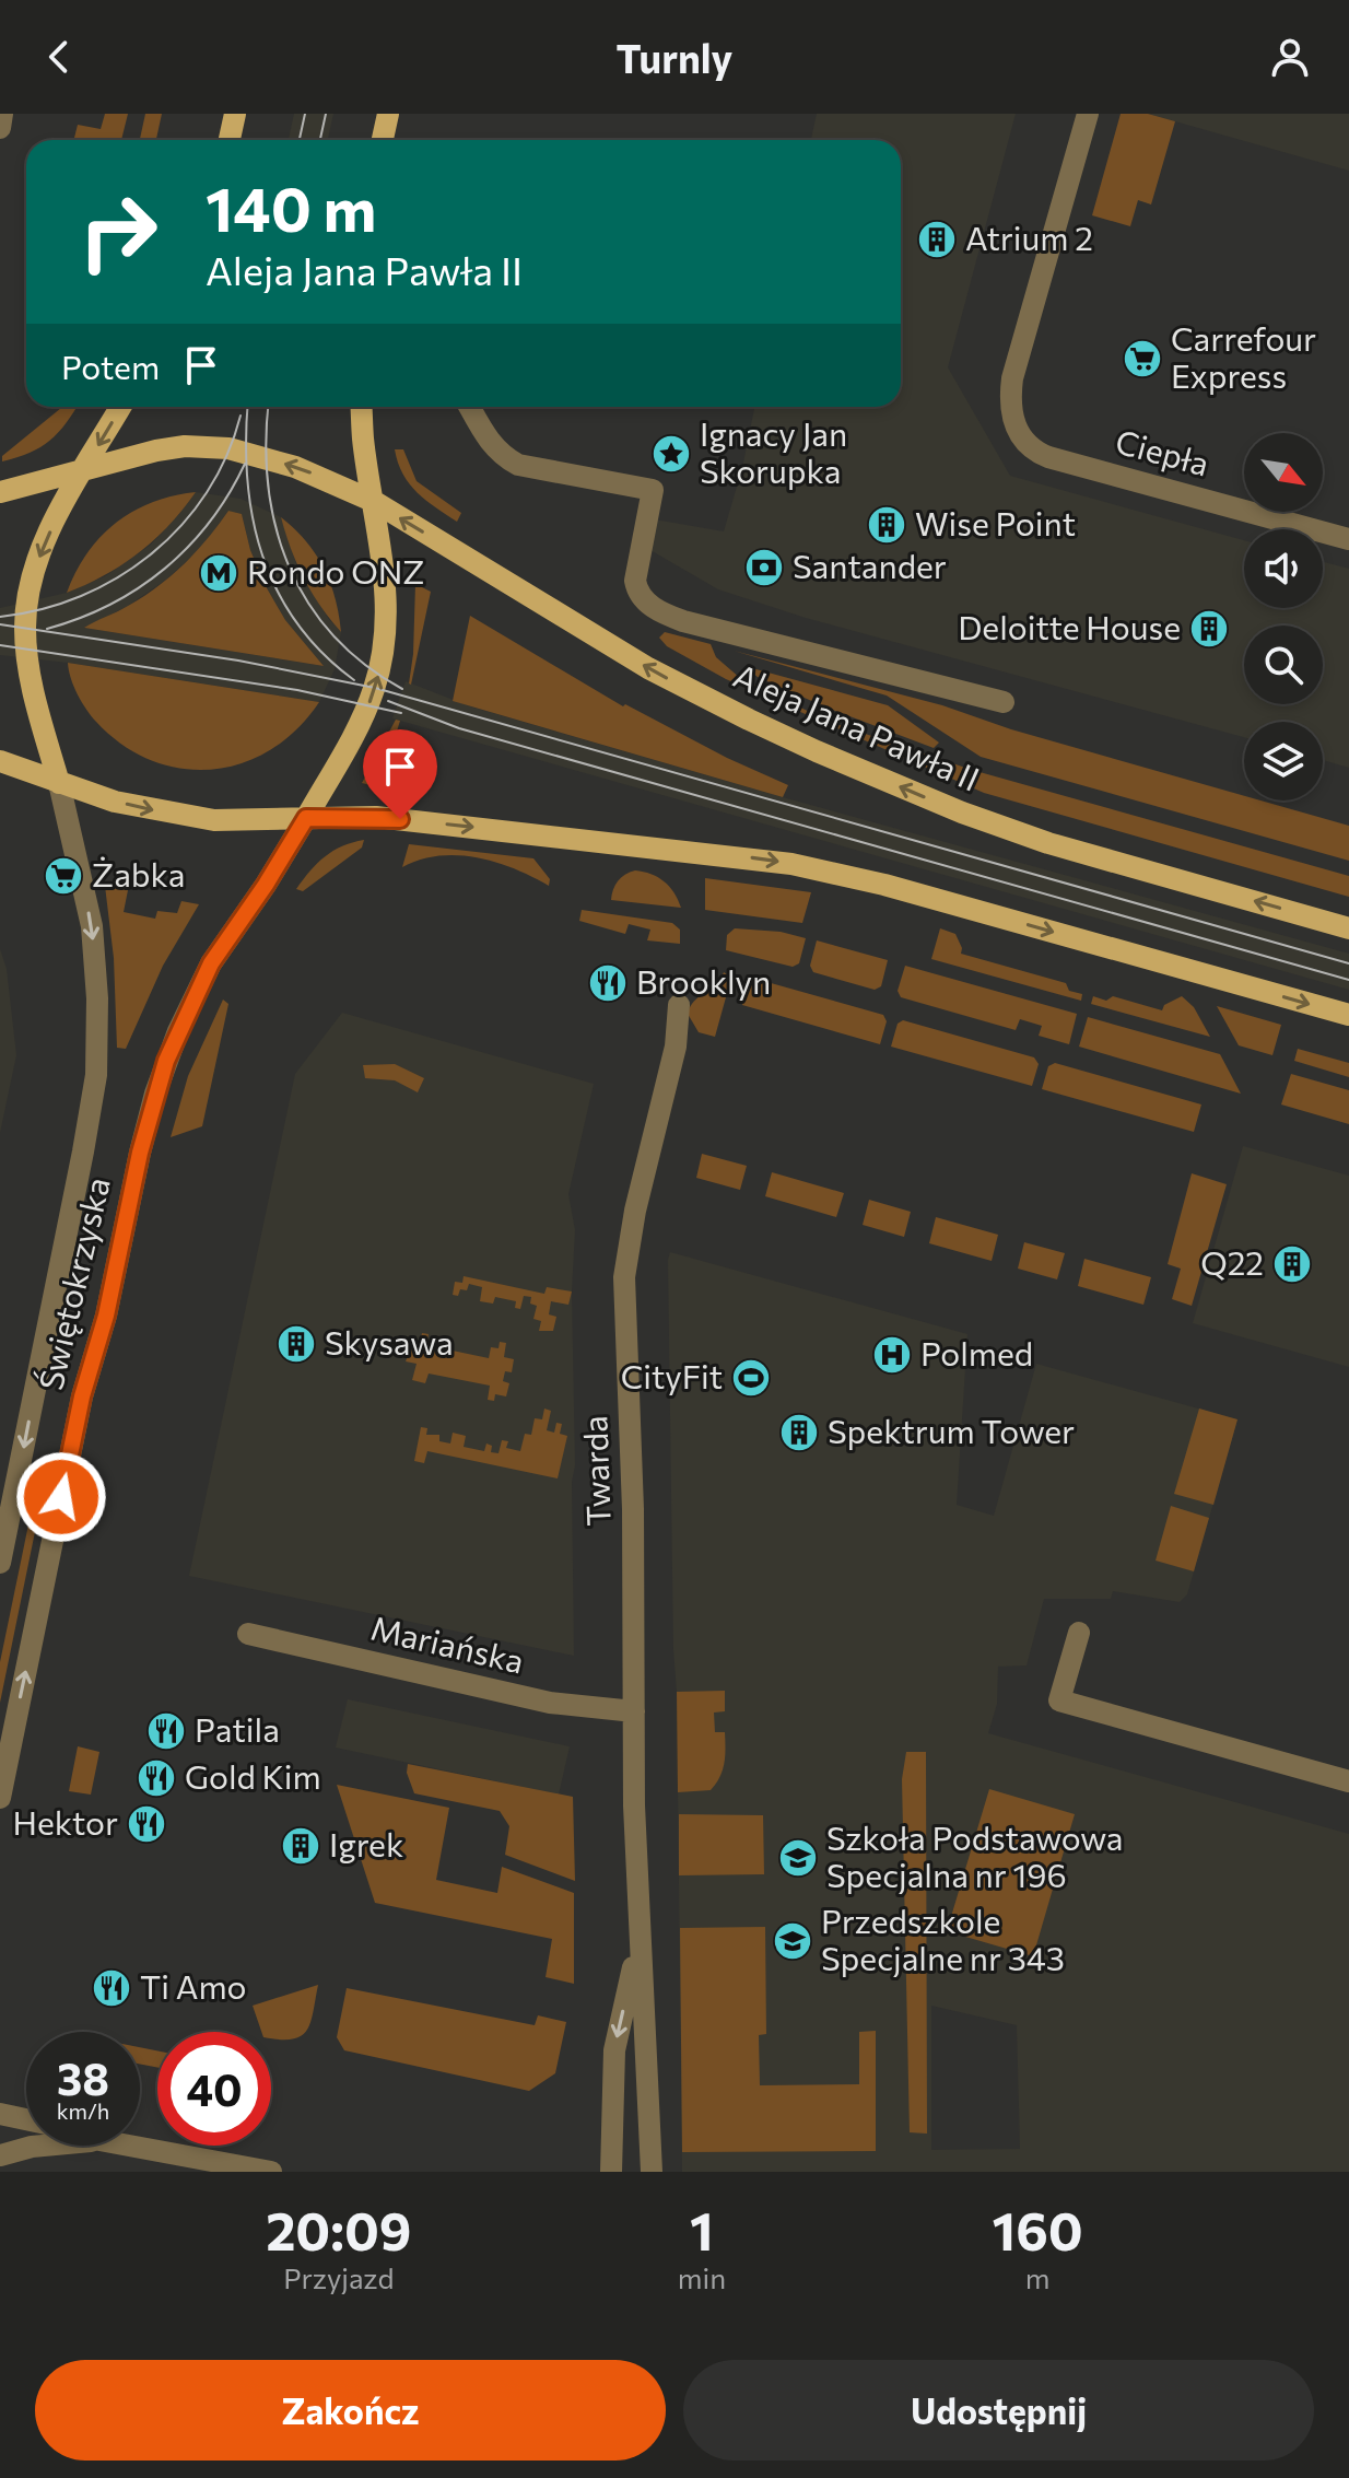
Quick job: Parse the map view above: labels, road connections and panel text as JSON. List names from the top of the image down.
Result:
{
  "streets": {
    "main road": ["Aleja Jana Pawła II"],
    "street": [
      "Ciepła",
      "Świętokrzyska",
      "Twarda",
      "Mariańska"
    ]
  },
  "crossings": [
    ["Twarda", "Mariańska"]
  ],
  "places": {
    "building": [
      "Atrium 2",
      "Wise Point",
      "Deloitte House",
      "Q22",
      "Skysawa",
      "Spektrum Tower",
      "Igrek"
    ],
    "supermarket": ["Carrefour Express", "Żabka"],
    "place": ["Ignacy Jan Skorupka"],
    "bank": ["Santander"],
    "metro station": ["Rondo ONZ"],
    "restaurant": [
      "Brooklyn",
      "Patila",
      "Gold Kim",
      "Hektor",
      "Ti Amo"
    ],
    "hospital": ["Polmed"],
    "sports": ["CityFit"],
    "school or university": ["Szkoła Podstawowa Specjalna nr 196", "Przedszkole Specjalne nr 343"]
  },
  "north": "bottom right",
  "page": {
    "header": "Turnly",
    "turn": ["140 m", "Aleja Jana Pawła II"],
    "then": "Potem",
    "speed": "38 km/h",
    "limit": "40",
    "eta": [
      "20:09",
      "Przyjazd",
      "1",
      "min",
      "160",
      "m"
    ],
    "buttons": ["Zakończ", "Udostępnij"]
  }
}
